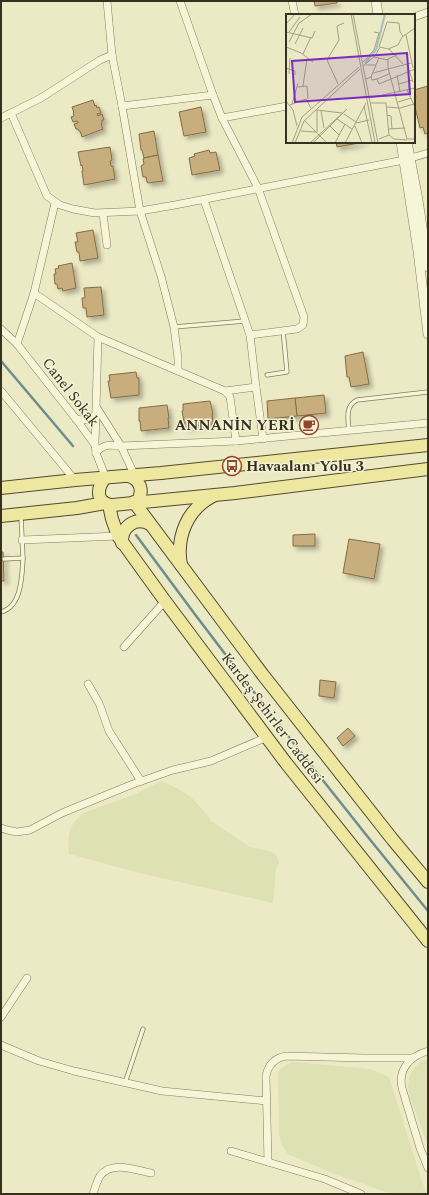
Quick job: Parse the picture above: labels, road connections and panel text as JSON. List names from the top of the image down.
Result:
{
  "streets": {
    "main road": ["Kardeş Şehirler Caddesi"],
    "street": ["Canel Sokak"]
  },
  "crossings": [
    ["Canel Sokak", "Kardeş Şehirler Caddesi"]
  ],
  "places": {
    "cafe": ["ANNANİN YERİ"],
    "bus stop": ["Havaalanı Yolu 3"]
  }
}
